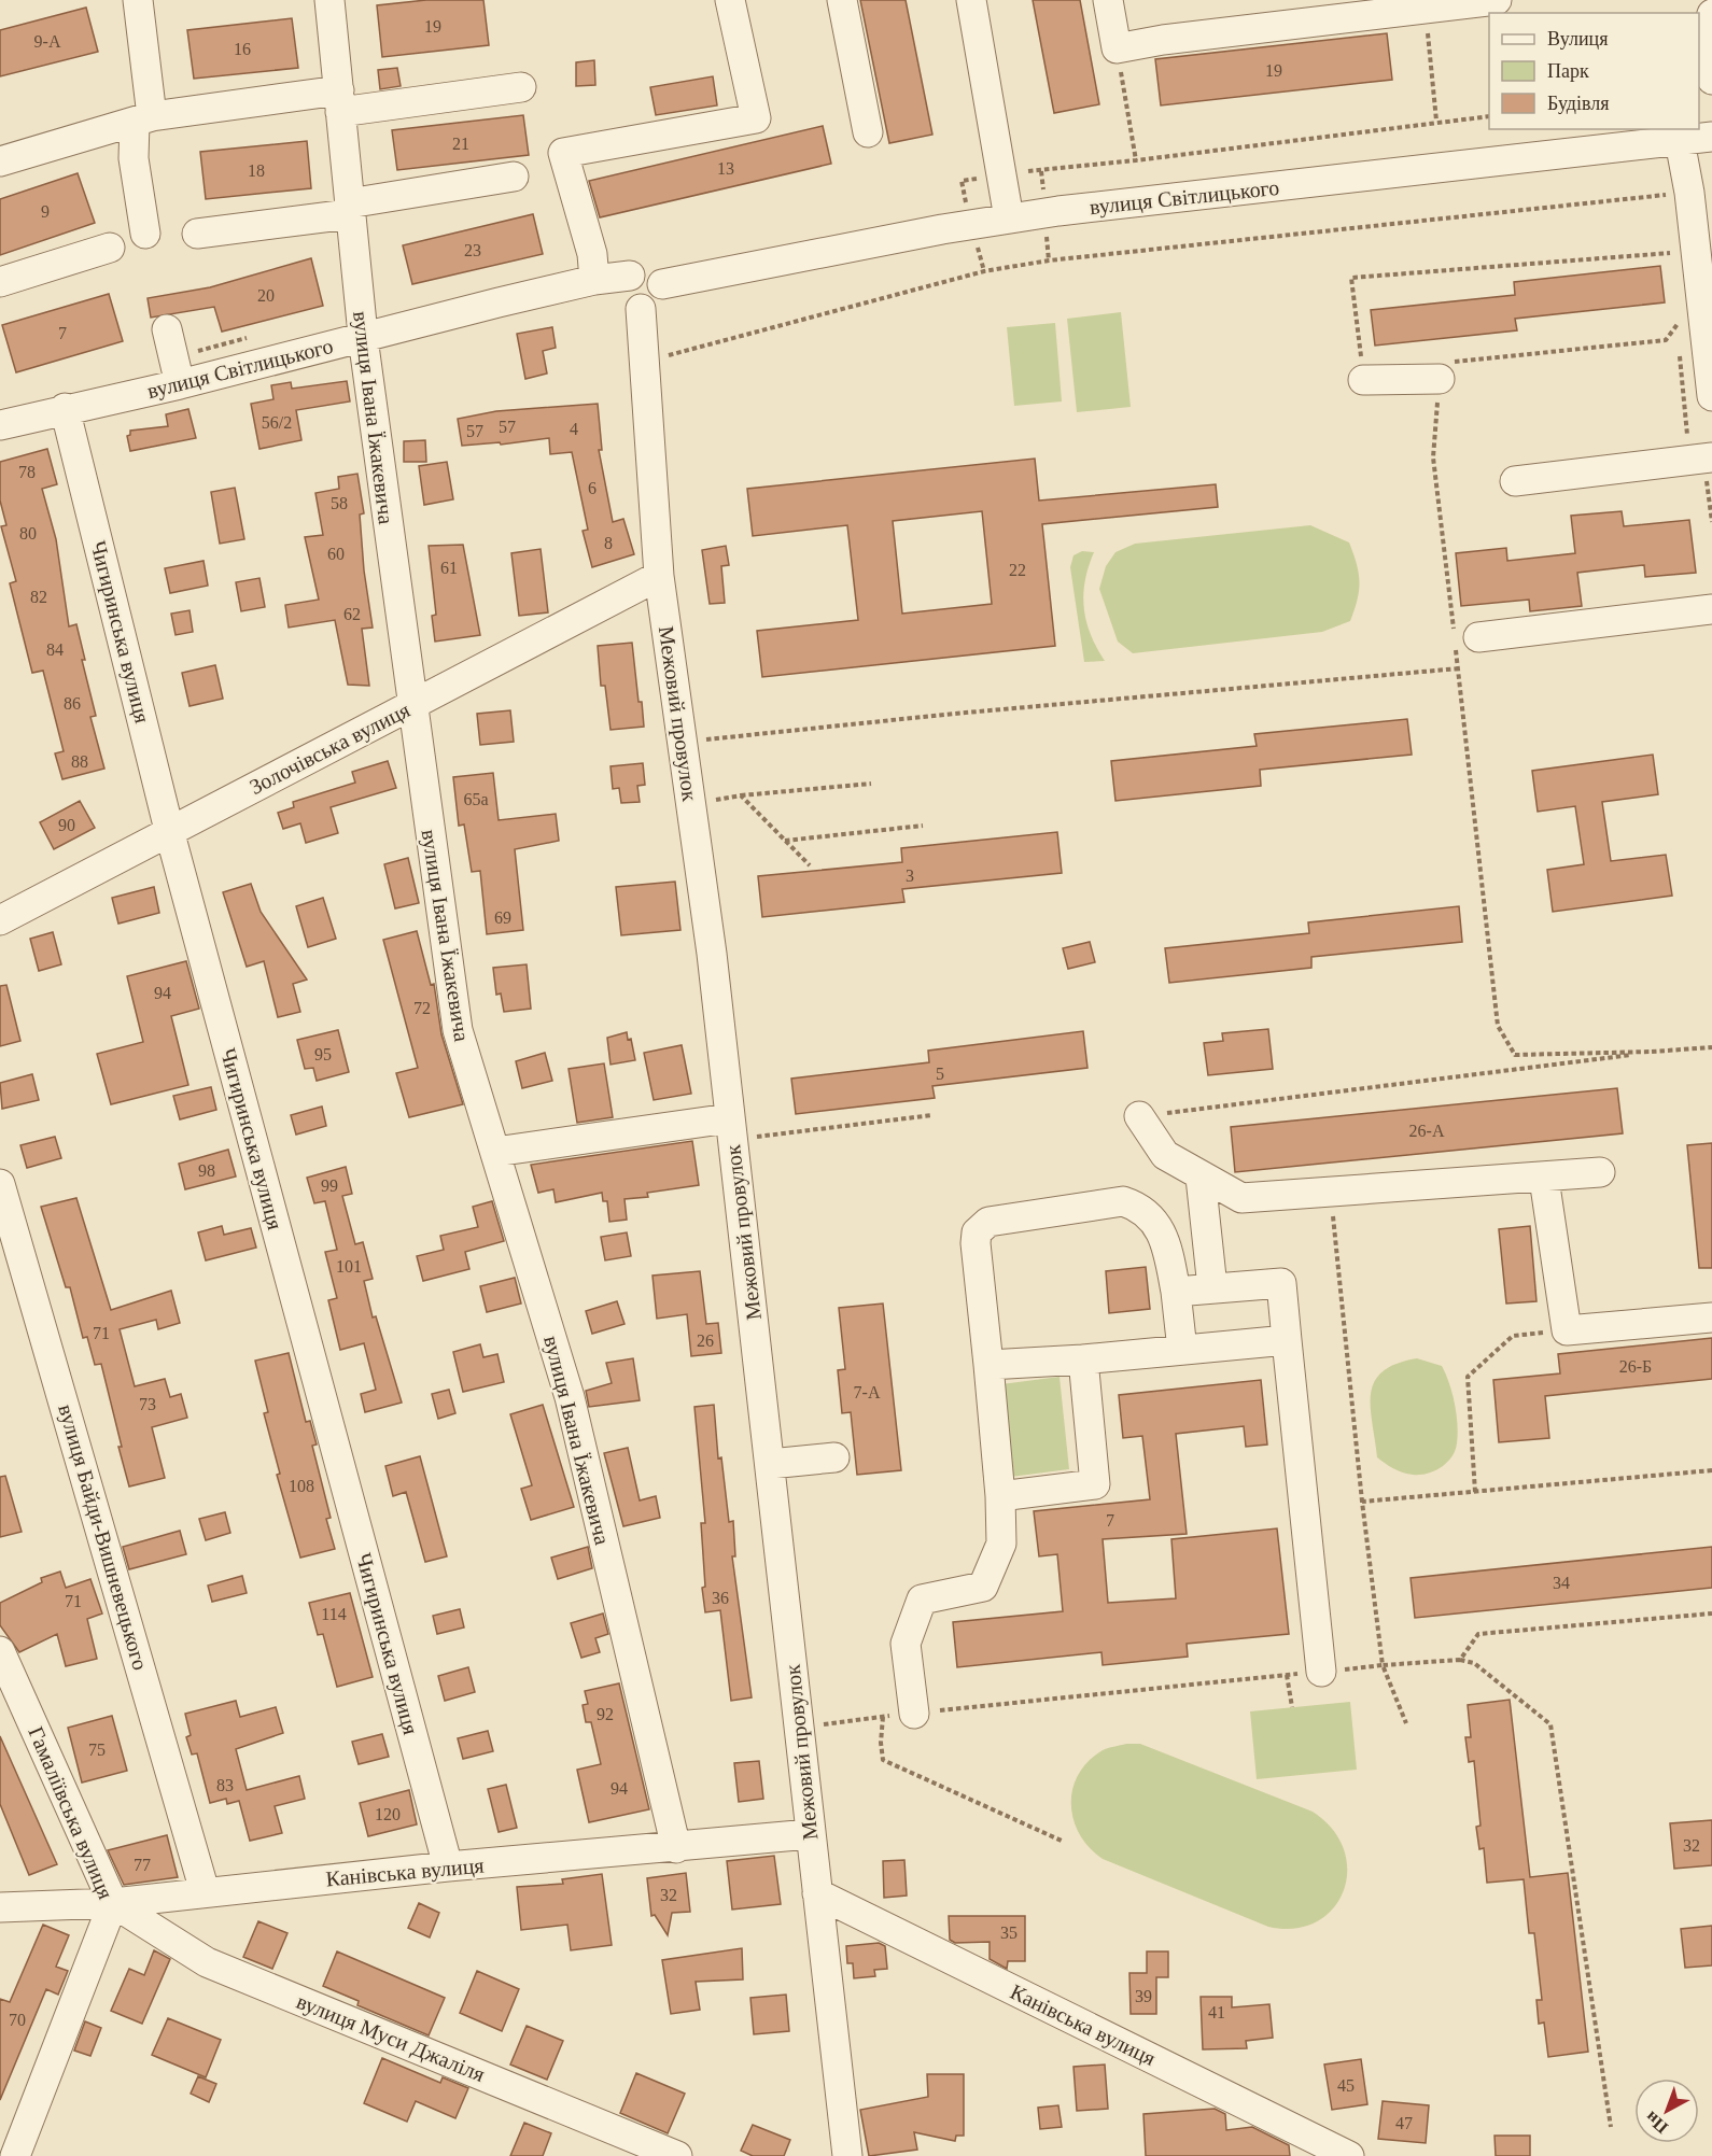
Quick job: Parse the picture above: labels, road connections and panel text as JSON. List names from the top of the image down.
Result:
{
  "streets": {
    "street": [
      "вулиця Світлицького",
      "вулиця Івана Їжакевича",
      "Чигиринська вулиця",
      "Межовий провулок",
      "Золочівська вулиця",
      "вулиця Байди-Вишневецького",
      "Гамаліївська вулиця",
      "Канівська вулиця",
      "вулиця Муси Джаліля"
    ]
  },
  "crossings": [
    ["вулиця Світлицького", "вулиця Івана Їжакевича"],
    ["вулиця Світлицького", "Чигиринська вулиця"],
    ["вулиця Світлицького", "Межовий провулок"],
    ["вулиця Івана Їжакевича", "Золочівська вулиця"],
    ["вулиця Івана Їжакевича", "Канівська вулиця"],
    ["Чигиринська вулиця", "Золочівська вулиця"],
    ["Чигиринська вулиця", "Канівська вулиця"],
    ["Межовий провулок", "Золочівська вулиця"],
    ["Межовий провулок", "Канівська вулиця"],
    ["вулиця Байди-Вишневецького", "Канівська вулиця"],
    ["Гамаліївська вулиця", "Канівська вулиця"],
    ["Гамаліївська вулиця", "вулиця Муси Джаліля"],
    ["Канівська вулиця", "вулиця Муси Джаліля"]
  ],
  "house_numbers": [
    "19",
    "9-А",
    "16",
    "19",
    "21",
    "13",
    "18",
    "9",
    "23",
    "20",
    "7",
    "56/2",
    "57",
    "4",
    "57",
    "78",
    "6",
    "58",
    "80",
    "8",
    "60",
    "61",
    "22",
    "82",
    "62",
    "84",
    "86",
    "88",
    "65а",
    "90",
    "3",
    "69",
    "94",
    "72",
    "95",
    "5",
    "26-А",
    "98",
    "99",
    "101",
    "71",
    "26",
    "26-Б",
    "7-А",
    "73",
    "108",
    "7",
    "34",
    "36",
    "71",
    "114",
    "92",
    "75",
    "83",
    "94",
    "120",
    "32",
    "77",
    "32",
    "35",
    "39",
    "41",
    "70",
    "45",
    "47"
  ],
  "legend": ["Вулиця", "Парк", "Будівля"],
  "north": "bottom left"
}
